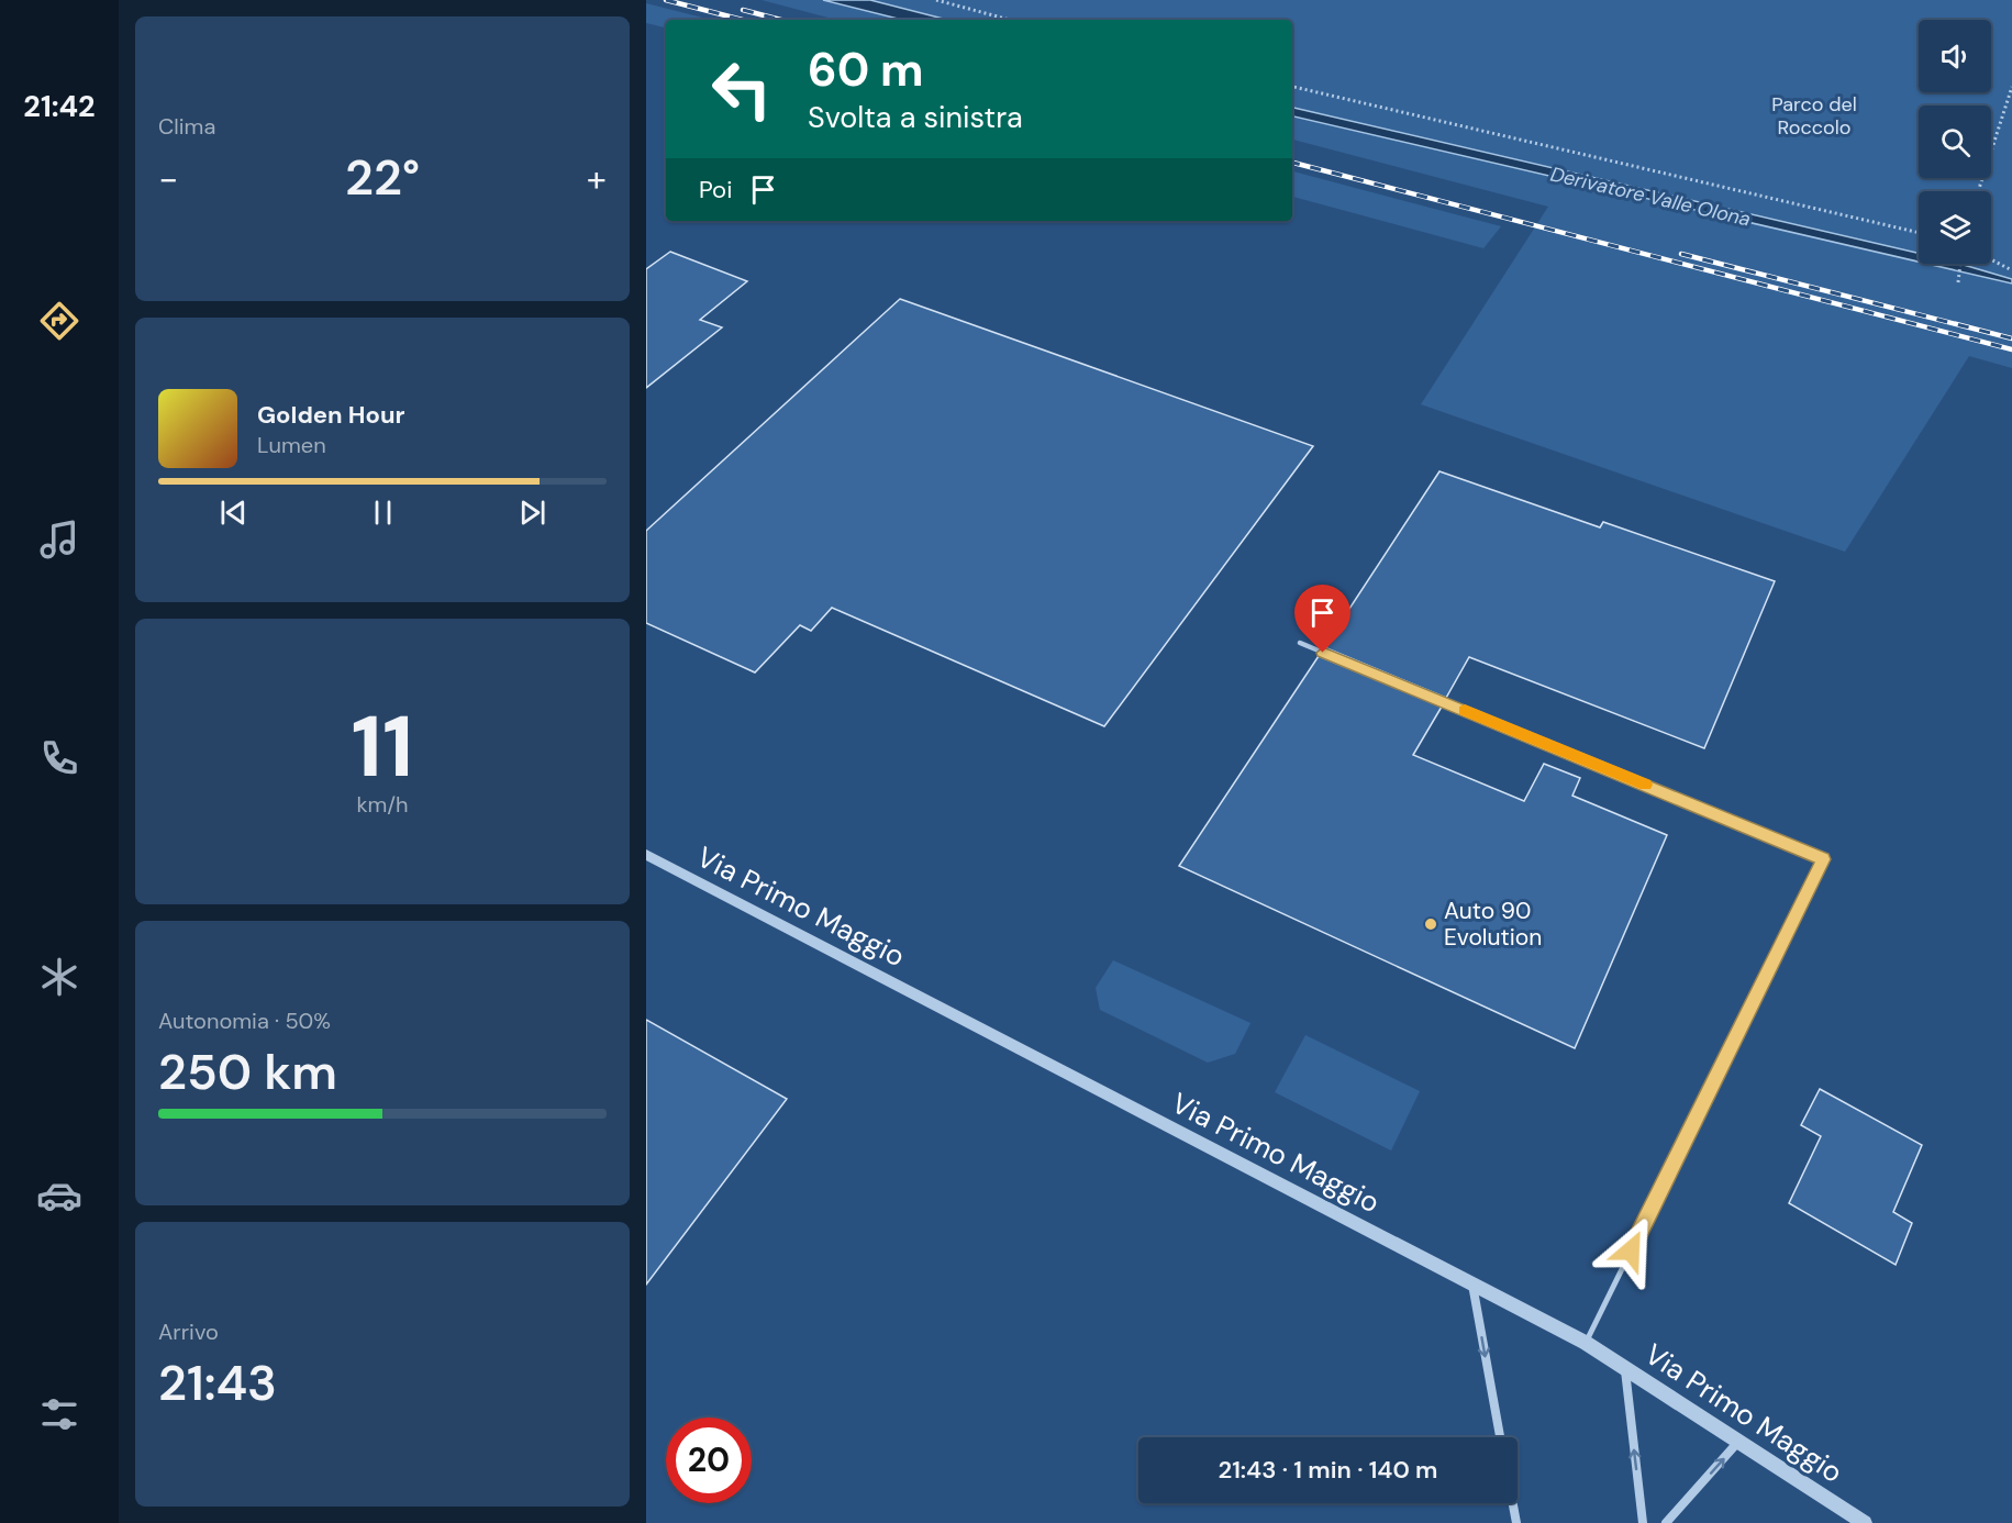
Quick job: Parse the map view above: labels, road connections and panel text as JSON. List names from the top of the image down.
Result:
{
  "streets": {
    "street": ["Via Primo Maggio"]
  },
  "water": ["Derivatore Valle Olona"],
  "parks": ["Parco del Roccolo"],
  "places": ["Auto 90 Evolution"],
  "page": {
    "tabs": "21:42",
    "tile": [
      "Clima",
      ["11", "km/h"],
      ["Autonomia · 50%", "250 km"],
      ["Arrivo", "21:43"]
    ],
    "turn": ["60 m", "Svolta a sinistra"],
    "heat": ["−", "22°", "+"],
    "then": "Poi",
    "song": ["Golden Hour", "Lumen"],
    "limit": "20",
    "trip": "21:43 · 1 min · 140 m"
  }
}
